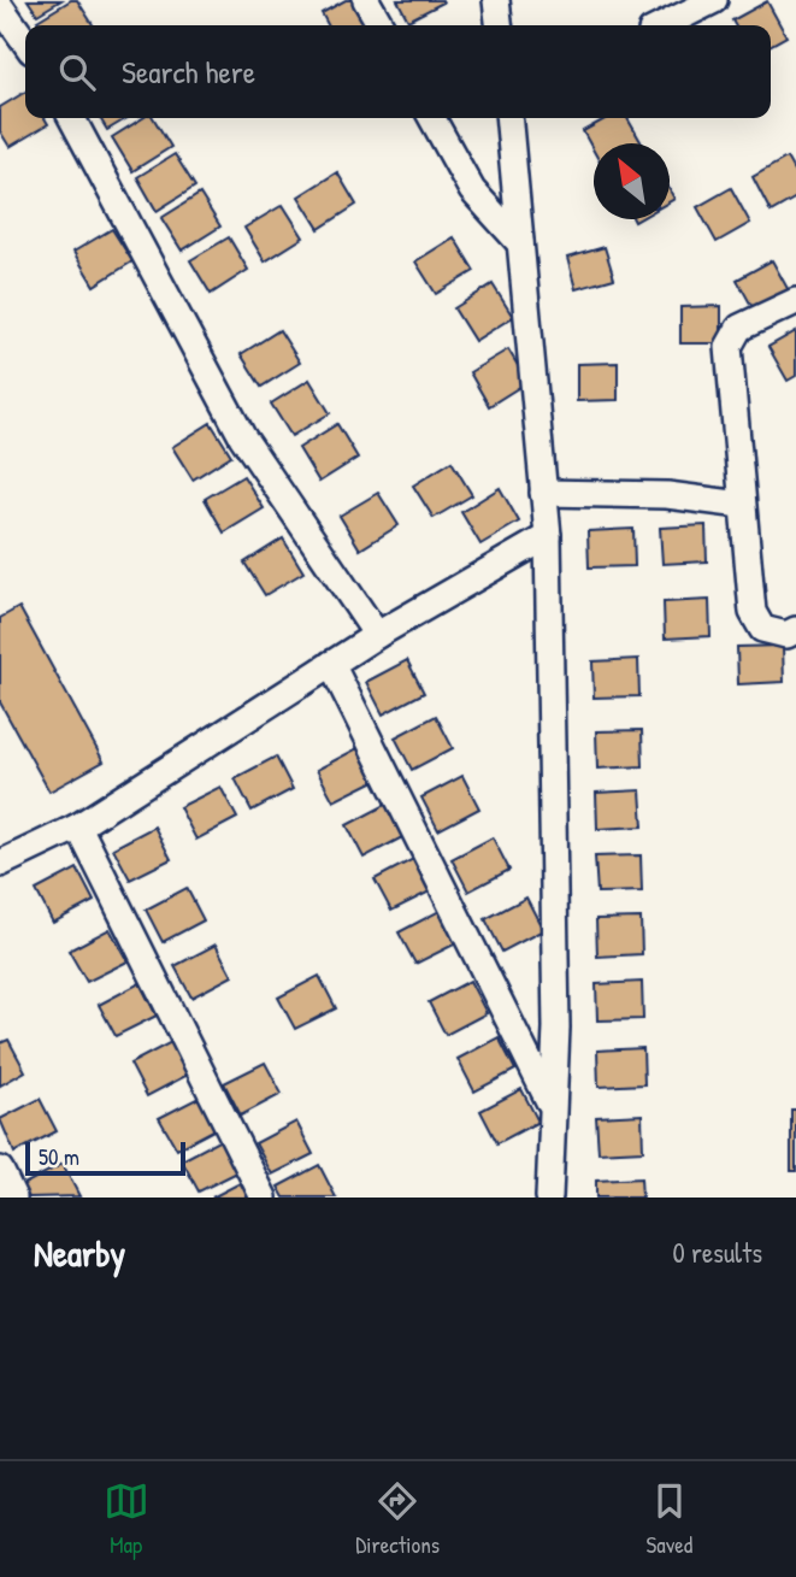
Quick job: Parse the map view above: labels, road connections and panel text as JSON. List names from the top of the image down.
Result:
{
  "scale_bar": "50 m",
  "north": "top left",
  "page": {
    "search": "Search here",
    "scale": "50 m",
    "heading": ["Nearby", "0 results"],
    "nav": ["Map", "Directions", "Saved"]
  }
}
